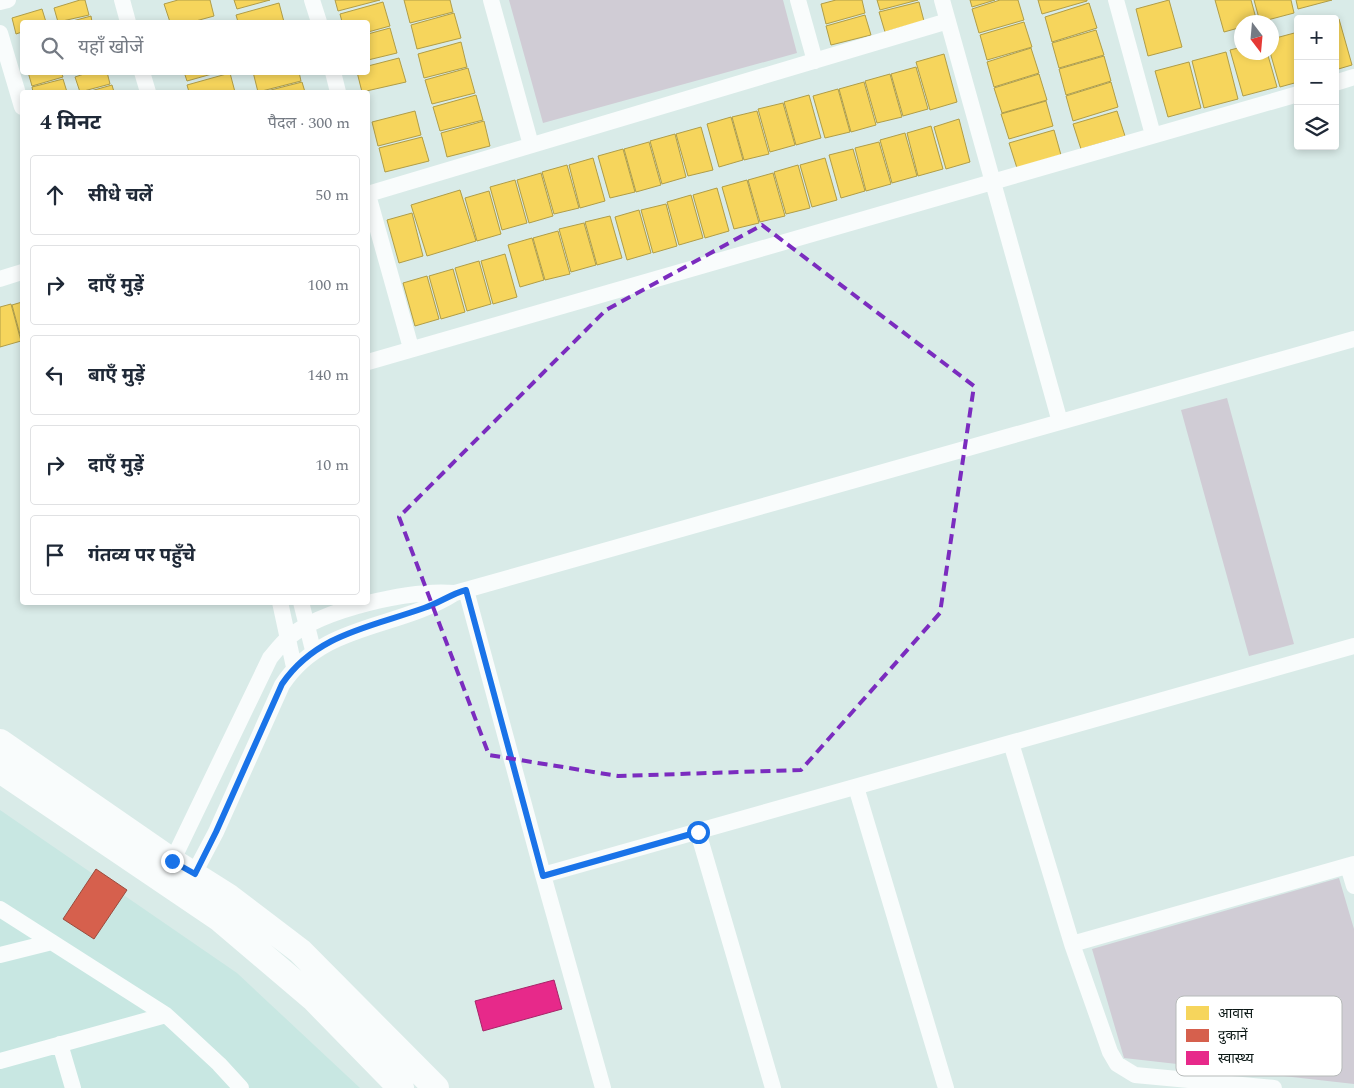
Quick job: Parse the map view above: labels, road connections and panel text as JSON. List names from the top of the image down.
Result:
{
  "legend": ["आवास", "दुकानें", "स्वास्थ्य"],
  "north": "bottom",
  "page": {
    "map_buttons": ["+", "−"],
    "search": "यहाँ खोजें",
    "heading": ["4 मिनट", "पैदल · 300 m"],
    "list": [
      ["सीधे चलें", "50 m"],
      ["दाएँ मुड़ें", "100 m"],
      ["बाएँ मुड़ें", "140 m"],
      ["दाएँ मुड़ें", "10 m"],
      "गंतव्य पर पहुँचे"
    ]
  }
}
